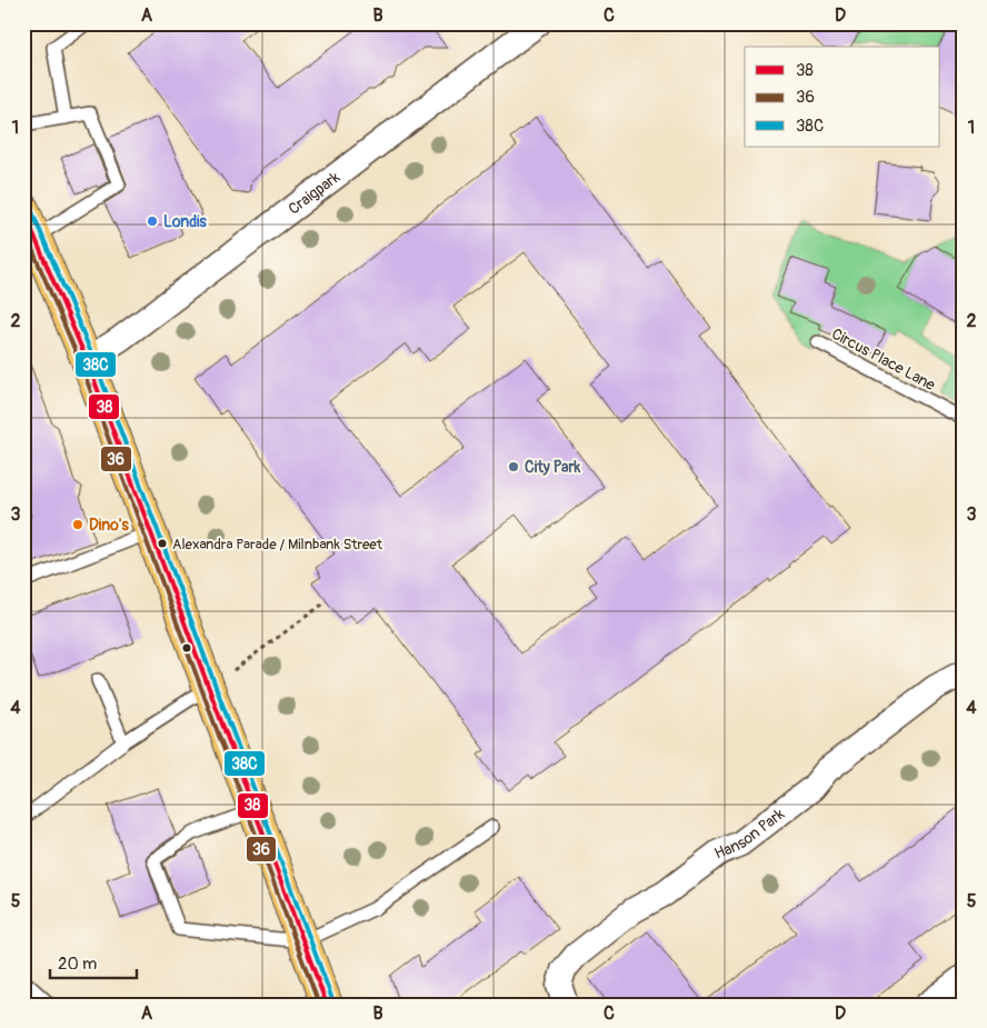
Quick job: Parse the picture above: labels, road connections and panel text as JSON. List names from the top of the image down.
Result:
{
  "streets": {
    "street": ["Craigpark", "Hanson Park"],
    "lane": ["Circus Place Lane"]
  },
  "places": [
    "Londis",
    "City Park",
    "Dino's",
    "Alexandra Parade / Milnbank Street"
  ],
  "lines": ["transit line 38C", "transit line 38", "transit line 36"],
  "legend": ["38", "36", "38C"],
  "scale_bar": "20 m",
  "grid": {
    "columns": [
      "A",
      "B",
      "C",
      "D"
    ],
    "rows": [
      "1",
      "2",
      "3",
      "4",
      "5"
    ]
  }
}
